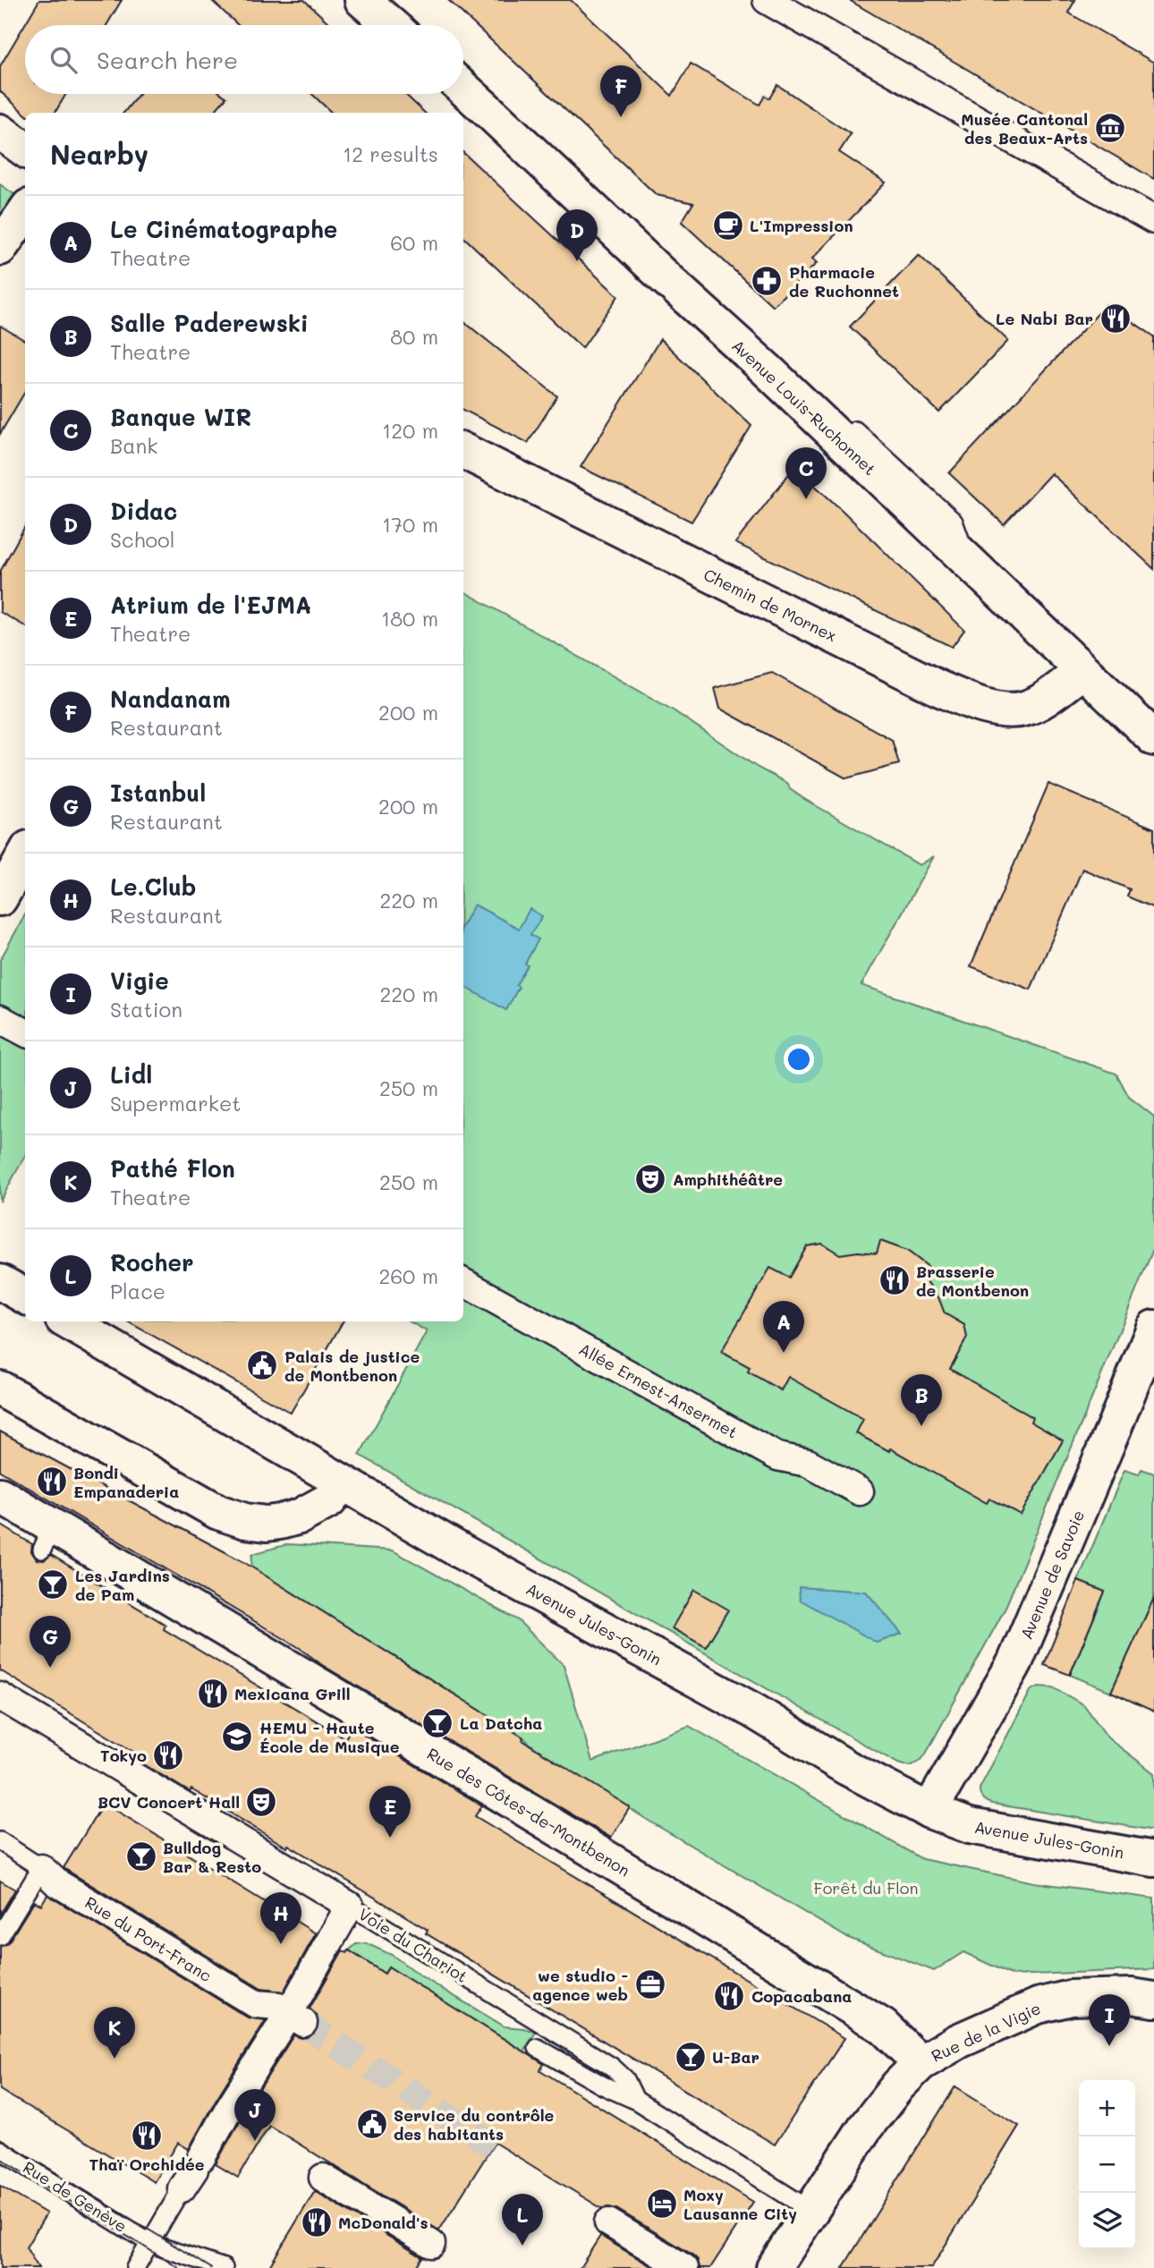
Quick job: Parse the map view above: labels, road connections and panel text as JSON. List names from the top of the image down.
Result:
{
  "streets": {
    "street": [
      "Avenue Louis-Ruchonnet",
      "Chemin de Mornex",
      "Allée Ernest-Ansermet",
      "Avenue de Savoie",
      "Avenue Jules-Gonin",
      "Rue des Côtes-de-Montbenon",
      "Rue du Port-Franc",
      "Voie du Chariot",
      "Rue de la Vigie"
    ],
    "lane": ["Rue de Genève"]
  },
  "crossings": [
    ["Avenue Louis-Ruchonnet", "Chemin de Mornex"],
    ["Avenue de Savoie", "Avenue Jules-Gonin"],
    ["Rue des Côtes-de-Montbenon", "Rue de la Vigie"],
    ["Voie du Chariot", "Rue de la Vigie"]
  ],
  "parks": ["Forêt du Flon"],
  "places": {
    "museum": ["Musée Cantonal des Beaux-Arts"],
    "cafe": ["L'Impression"],
    "pharmacy": ["Pharmacie de Ruchonnet"],
    "restaurant": [
      "Le Nabi Bar",
      "Brasserie de Montbenon",
      "Bondi Empanaderia",
      "Mexicana Grill",
      "Tokyo",
      "Copacabana",
      "Thaï Orchidée",
      "McDonald's"
    ],
    "theatre": ["Amphithéâtre", "BCV Concert Hall"],
    "public building": ["Palais de justice de Montbenon", "Service du contrôle des habitants"],
    "bar": [
      "Les Jardins de Pam",
      "La Datcha",
      "Bulldog Bar & Resto",
      "U-Bar"
    ],
    "school or university": ["HEMU - Haute École de Musique"],
    "office": ["we studio - agence web"],
    "hotel": ["Moxy Lausanne City"]
  },
  "page": {
    "search": "Search here",
    "pins": [
      "F",
      "D",
      "C",
      "A",
      "B",
      "G",
      "E",
      "H",
      "I",
      "K",
      "J",
      "L"
    ],
    "heading": ["Nearby", "12 results"],
    "list": [
      {
        "mark": "A",
        "name": "Le Cinématographe",
        "note": "Theatre",
        "value": "60 m"
      },
      {
        "mark": "B",
        "name": "Salle Paderewski",
        "note": "Theatre",
        "value": "80 m"
      },
      {
        "mark": "C",
        "name": "Banque WIR",
        "note": "Bank",
        "value": "120 m"
      },
      {
        "mark": "D",
        "name": "Didac",
        "note": "School",
        "value": "170 m"
      },
      {
        "mark": "E",
        "name": "Atrium de l'EJMA",
        "note": "Theatre",
        "value": "180 m"
      },
      {
        "mark": "F",
        "name": "Nandanam",
        "note": "Restaurant",
        "value": "200 m"
      },
      {
        "mark": "G",
        "name": "Istanbul",
        "note": "Restaurant",
        "value": "200 m"
      },
      {
        "mark": "H",
        "name": "Le.Club",
        "note": "Restaurant",
        "value": "220 m"
      },
      {
        "mark": "I",
        "name": "Vigie",
        "note": "Station",
        "value": "220 m"
      },
      {
        "mark": "J",
        "name": "Lidl",
        "note": "Supermarket",
        "value": "250 m"
      },
      {
        "mark": "K",
        "name": "Pathé Flon",
        "note": "Theatre",
        "value": "250 m"
      },
      {
        "mark": "L",
        "name": "Rocher",
        "note": "Place",
        "value": "260 m"
      }
    ],
    "map_buttons": ["+", "−"]
  }
}
